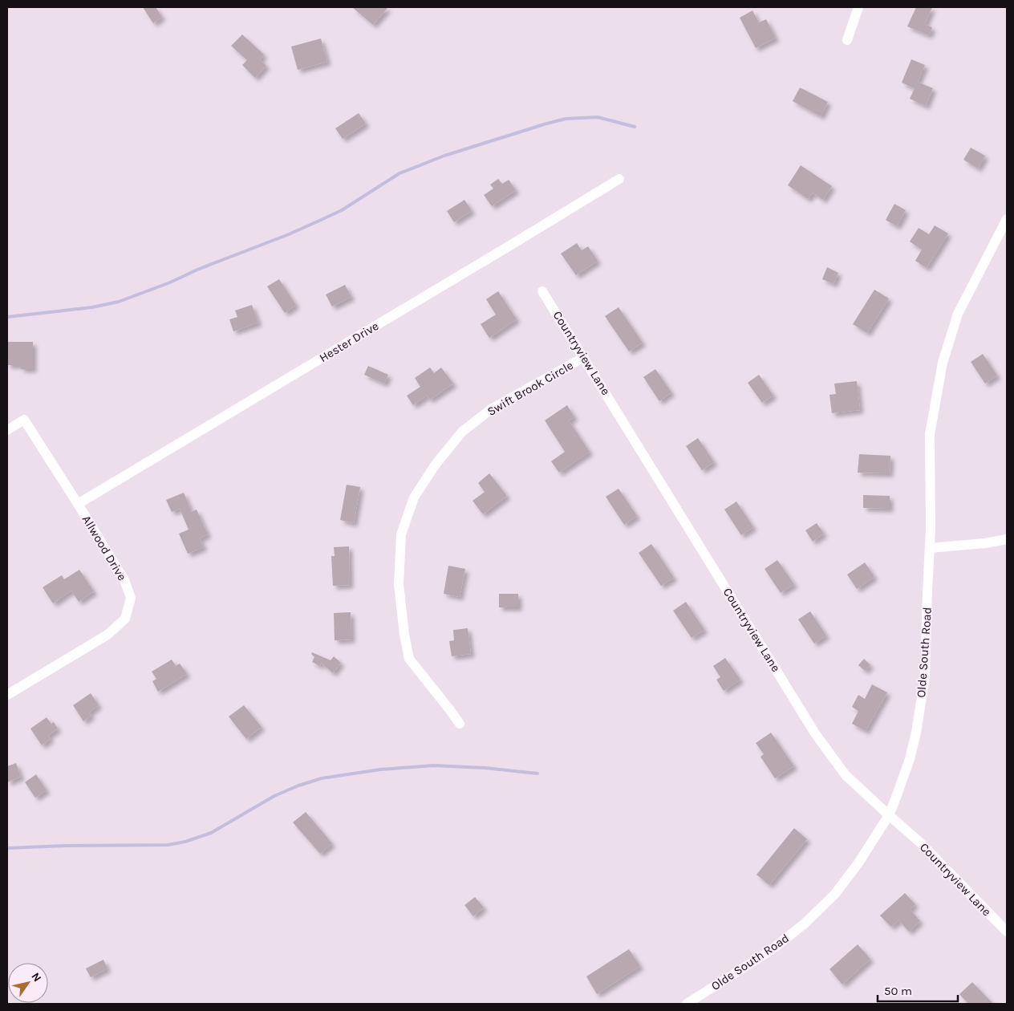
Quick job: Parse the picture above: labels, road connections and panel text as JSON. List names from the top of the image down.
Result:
{
  "streets": {
    "street": [
      "Hester Drive",
      "Countryview Lane",
      "Swift Brook Circle",
      "Allwood Drive",
      "Olde South Road"
    ]
  },
  "crossings": [
    ["Hester Drive", "Allwood Drive"],
    ["Countryview Lane", "Swift Brook Circle"],
    ["Countryview Lane", "Olde South Road"]
  ],
  "scale_bar": "50 m",
  "north": "top right"
}
